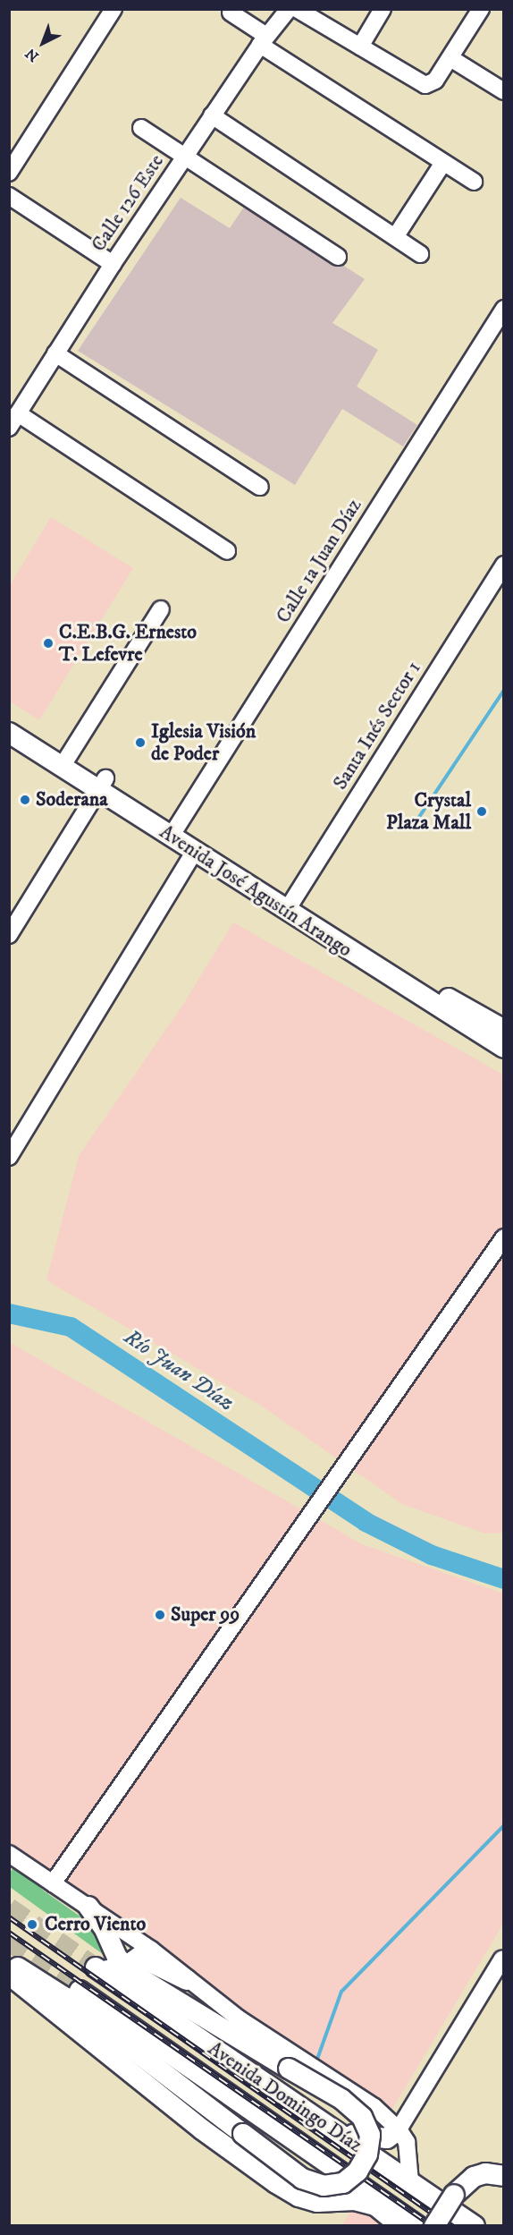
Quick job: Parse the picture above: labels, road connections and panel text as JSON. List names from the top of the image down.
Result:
{
  "streets": {
    "main road": ["Avenida José Agustín Arango", "Avenida Domingo Díaz"],
    "street": ["Calle 126 Este", "Calle 1a Juan Díaz", "Santa Inés Sector 1"]
  },
  "crossings": [
    ["Calle 1a Juan Díaz", "Avenida José Agustín Arango"],
    ["Santa Inés Sector 1", "Avenida José Agustín Arango"]
  ],
  "water": ["Río Juan Díaz"],
  "places": [
    "C.E.B.G. Ernesto T. Lefevre",
    "Iglesia Visión de Poder",
    "Soderana",
    "Crystal Plaza Mall",
    "Super 99",
    "Cerro Viento"
  ],
  "north": "bottom left"
}
